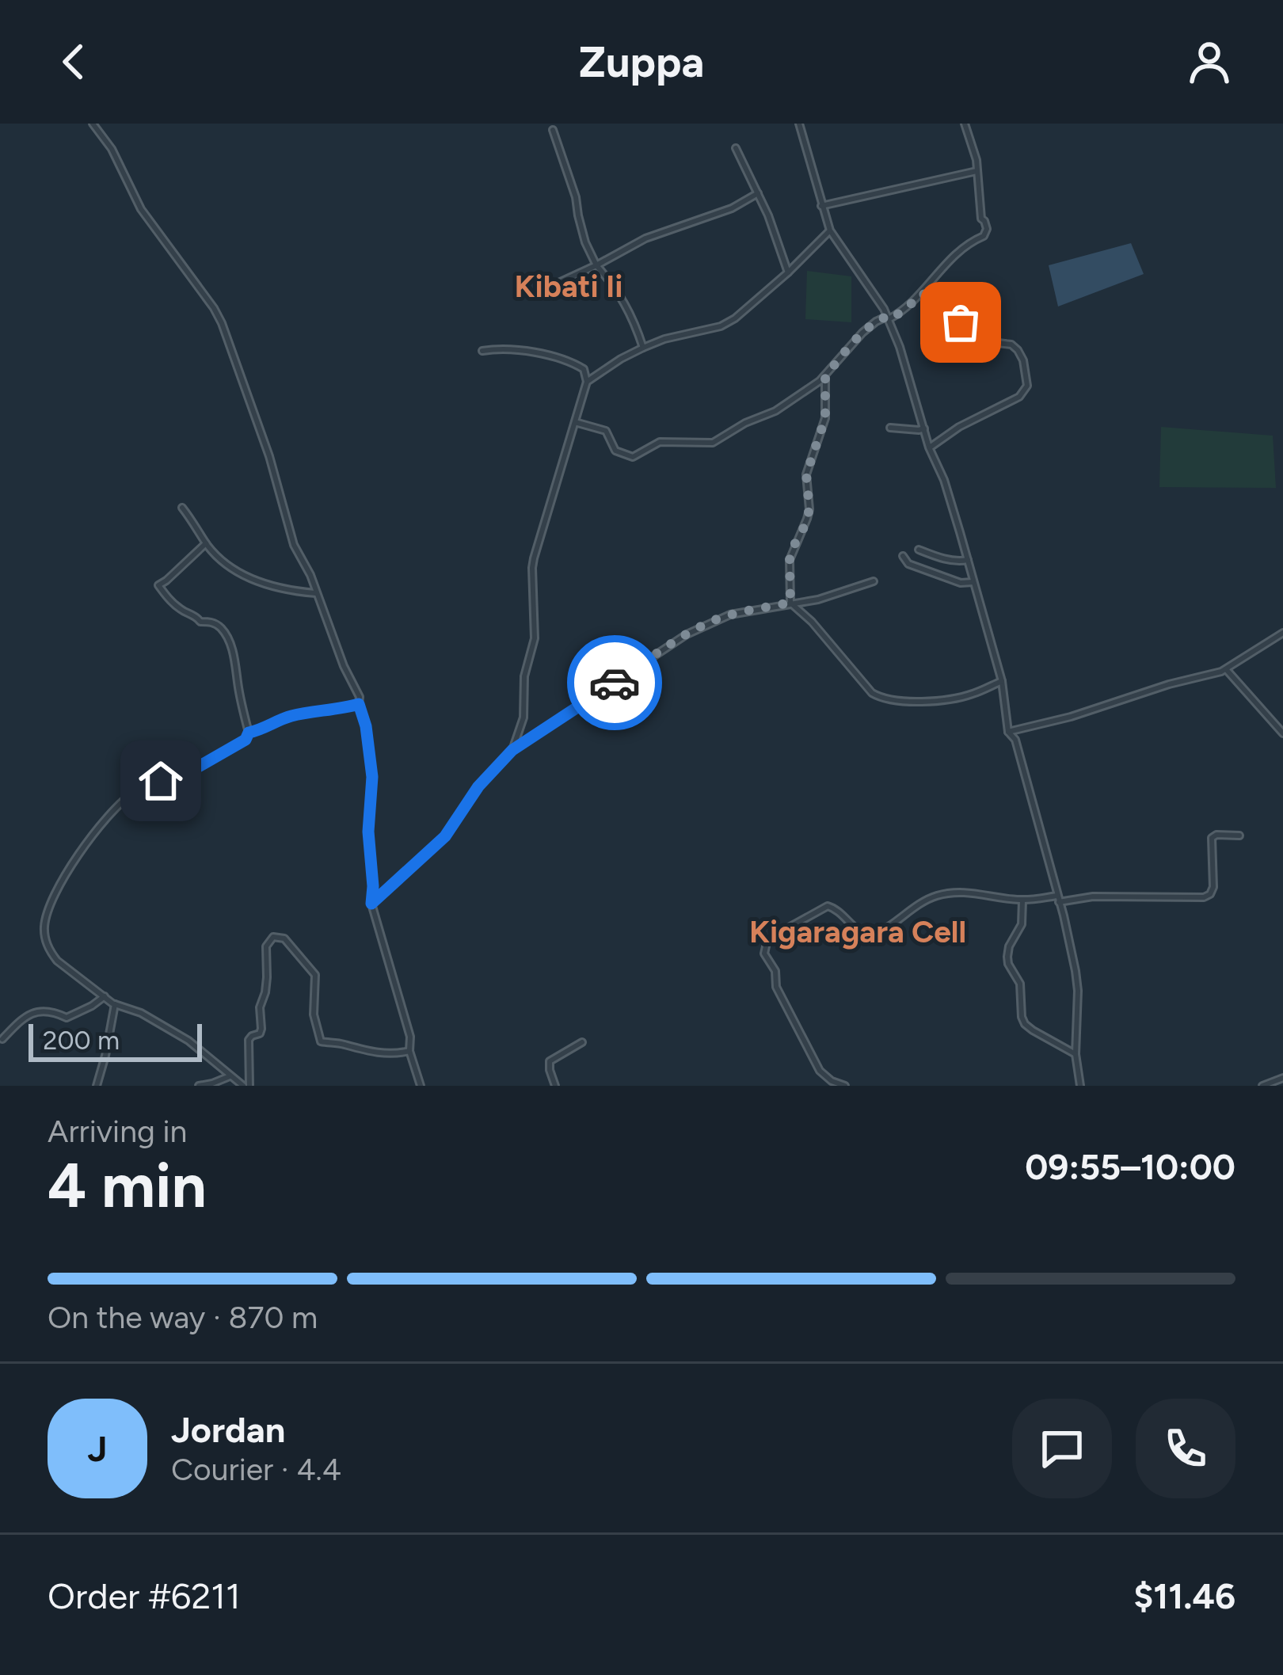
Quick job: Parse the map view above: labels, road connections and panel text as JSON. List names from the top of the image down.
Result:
{
  "districts": ["Kibati Ii", "Kigaragara Cell"],
  "scale_bar": "200 m",
  "page": {
    "header": "Zuppa",
    "scale": "200 m",
    "heading": ["4 min", "Arriving in", "09:55–10:00"],
    "panel": [
      "Jordan",
      "Courier · 4.4",
      "Order #6211",
      "$11.46"
    ],
    "bar": "On the way · 870 m",
    "round": "J"
  }
}
